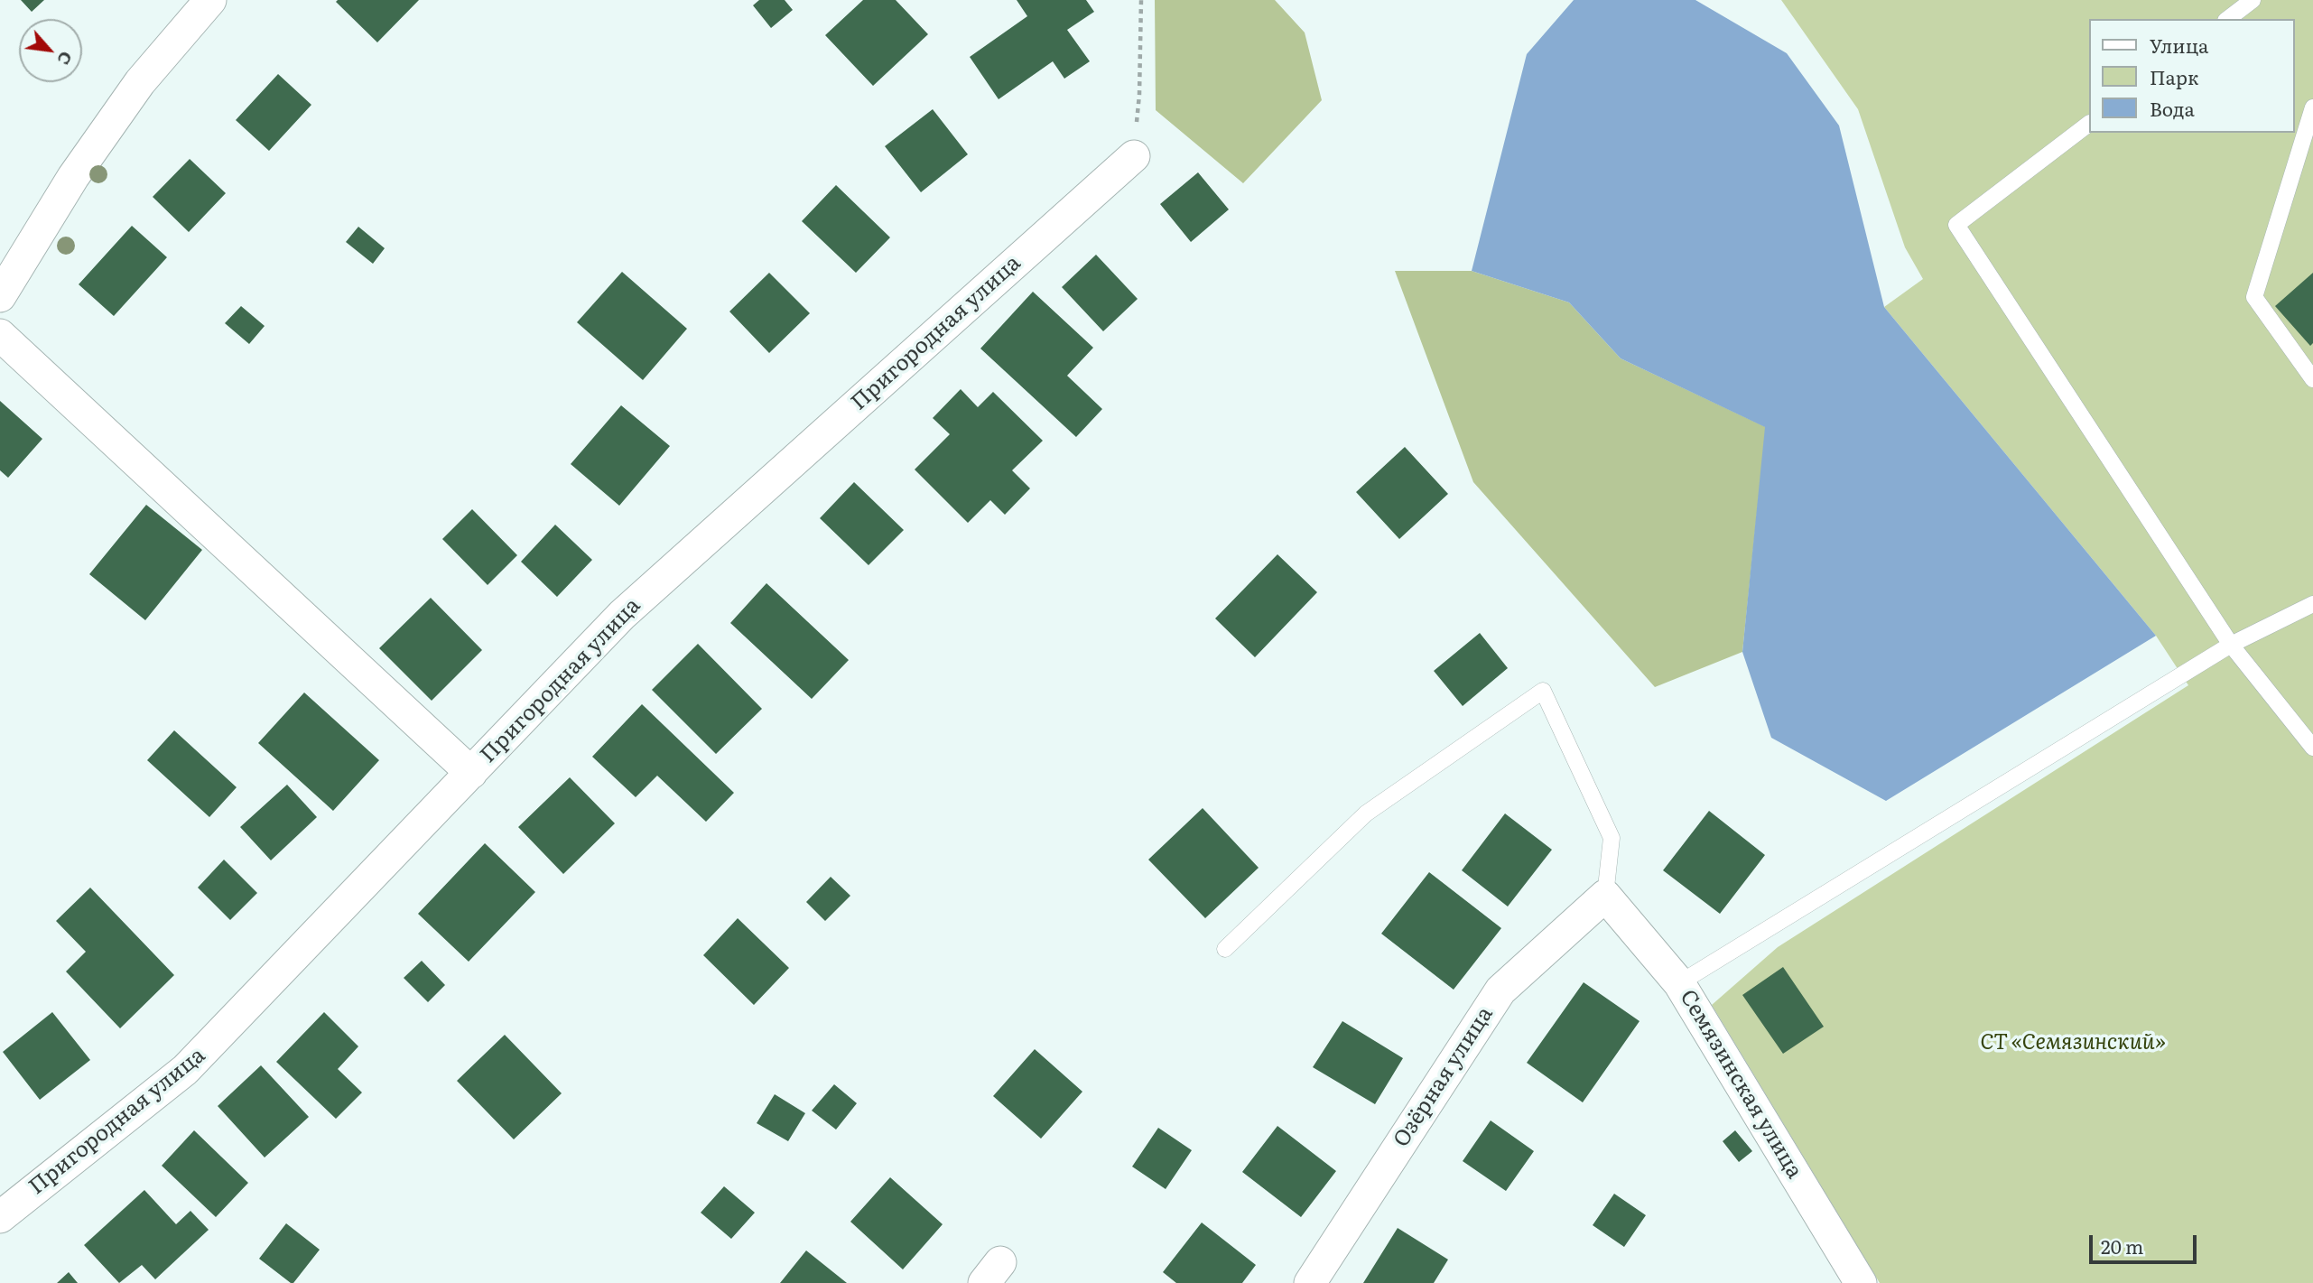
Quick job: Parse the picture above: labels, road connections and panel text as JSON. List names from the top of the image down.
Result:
{
  "streets": {
    "street": ["Пригородная улица", "Озёрная улица", "Семязинская улица"]
  },
  "crossings": [
    ["Озёрная улица", "Семязинская улица"]
  ],
  "parks": ["СТ «Семязинский»"],
  "legend": ["Улица", "Парк", "Вода"],
  "scale_bar": "20 m",
  "north": "bottom right"
}
